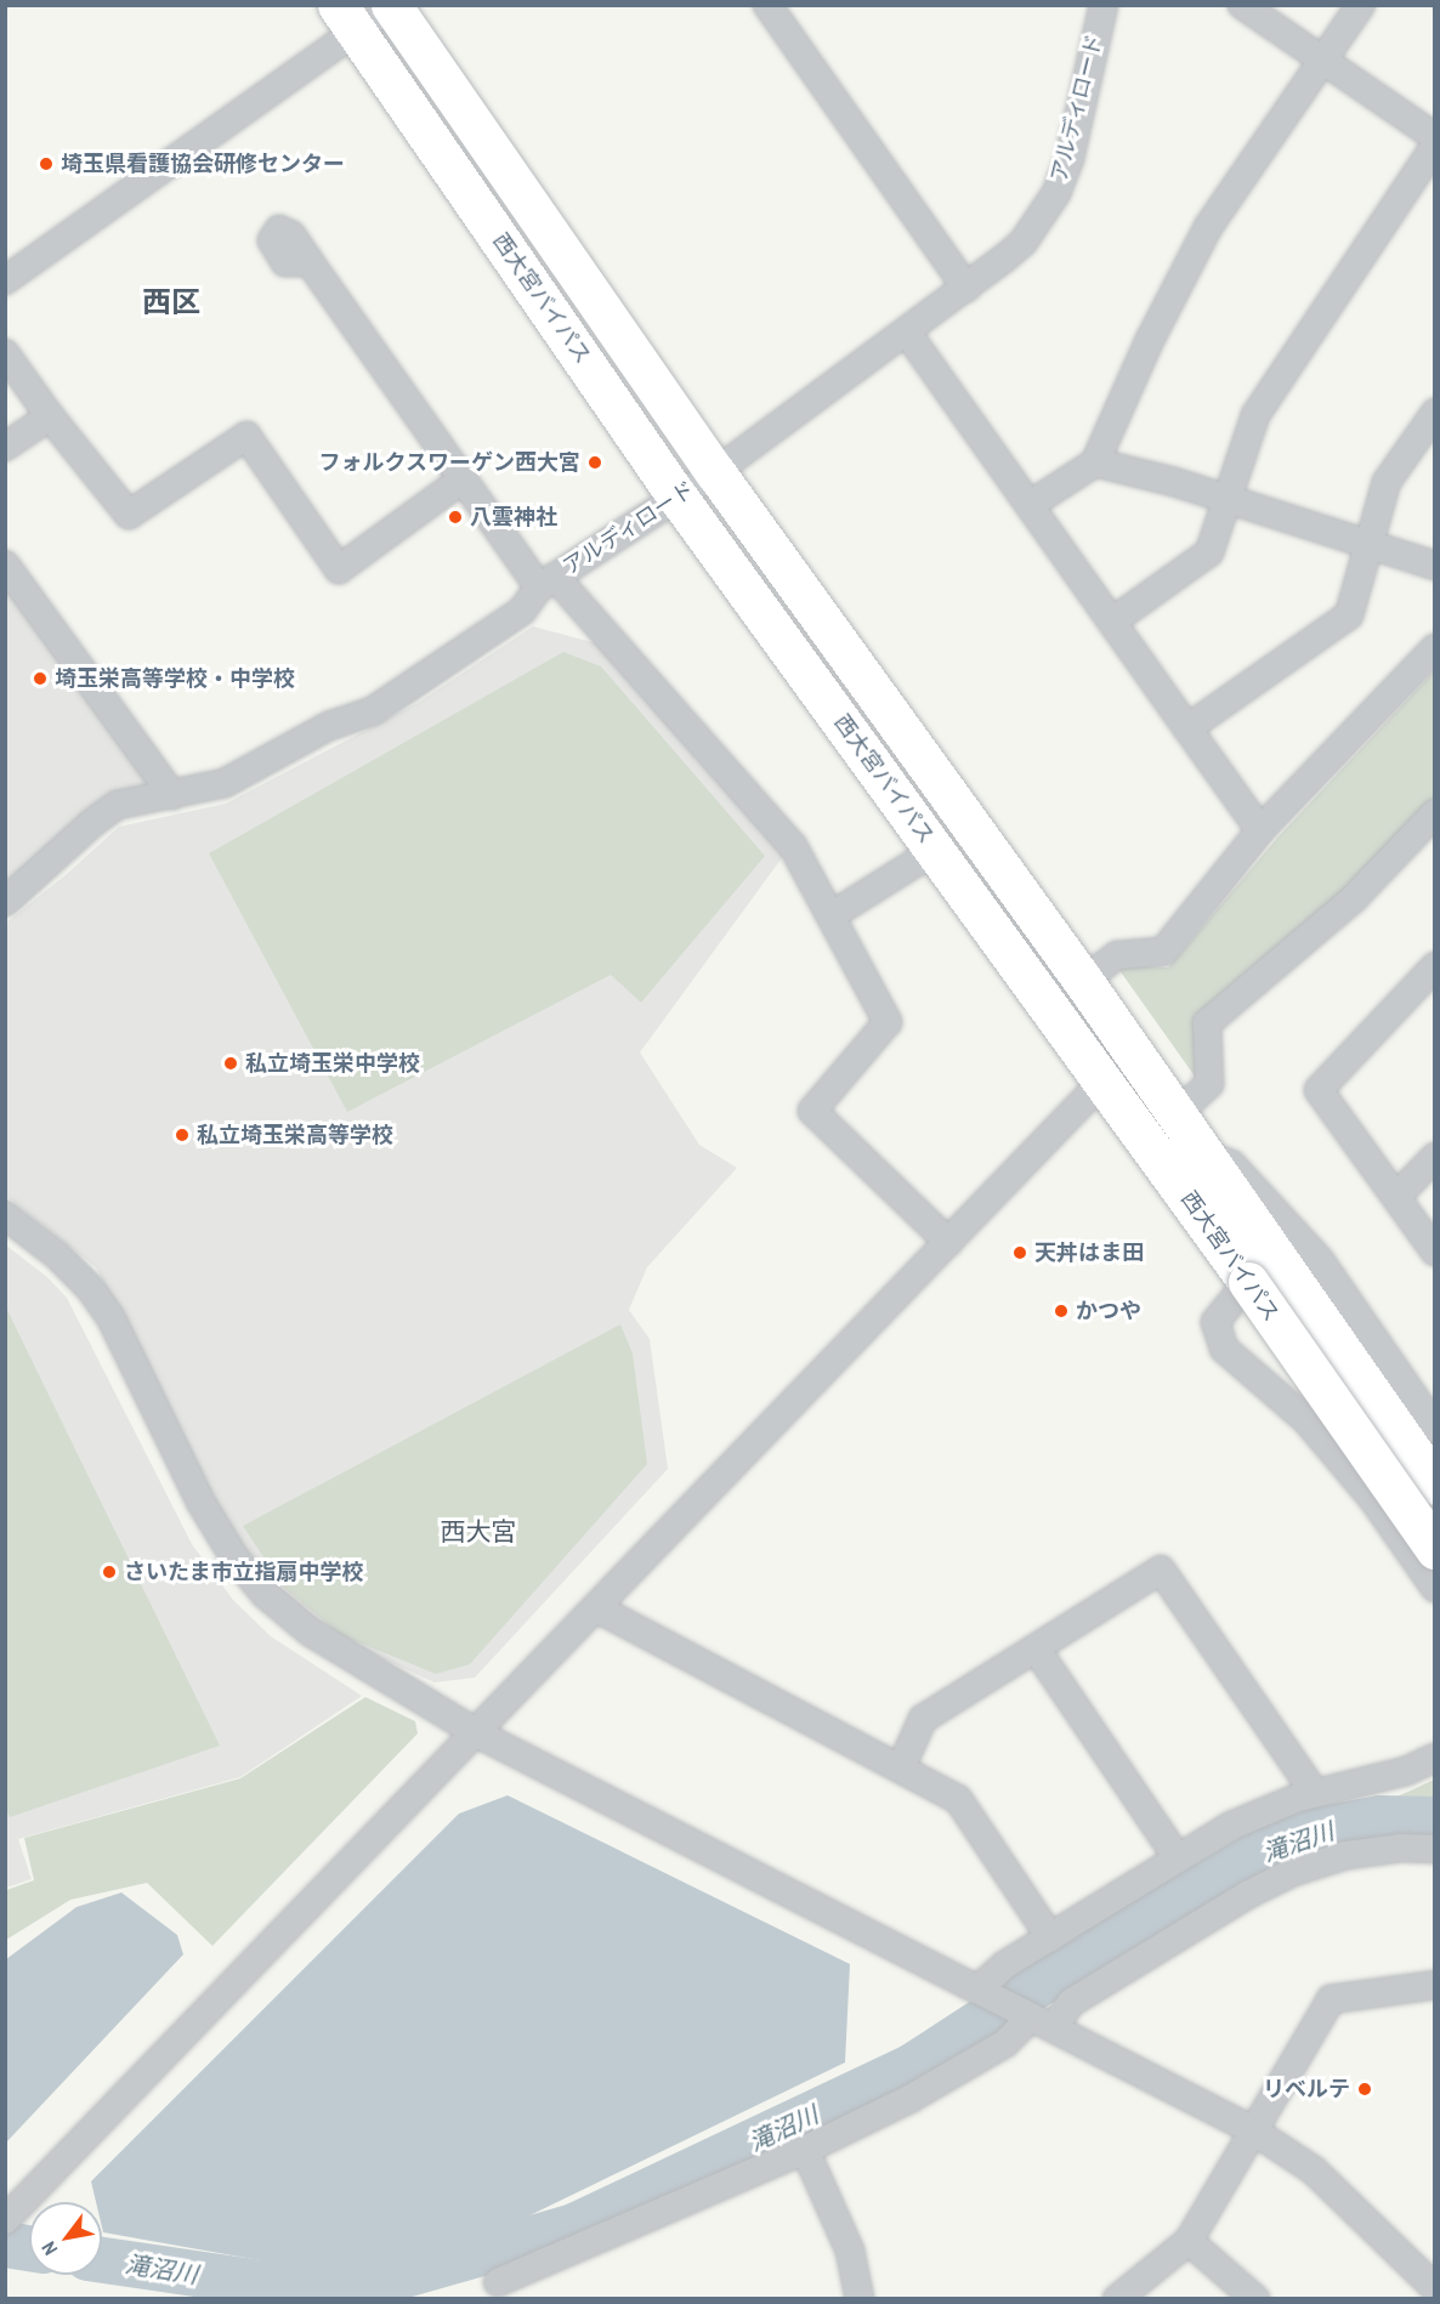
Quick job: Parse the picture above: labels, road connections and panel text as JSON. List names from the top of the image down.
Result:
{
  "streets": {
    "highway": ["西大宮バイパス"],
    "street": ["アルディロード"]
  },
  "crossings": [
    ["アルディロード", "西大宮バイパス"]
  ],
  "districts": ["西区", "西大宮"],
  "water": ["滝沼川"],
  "places": [
    "埼玉県看護協会研修センター",
    "フォルクスワーゲン西大宮",
    "八雲神社",
    "埼玉栄高等学校・中学校",
    "私立埼玉栄中学校",
    "私立埼玉栄高等学校",
    "天丼はま田",
    "かつや",
    "さいたま市立指扇中学校",
    "リベルテ"
  ],
  "north": "bottom left"
}
